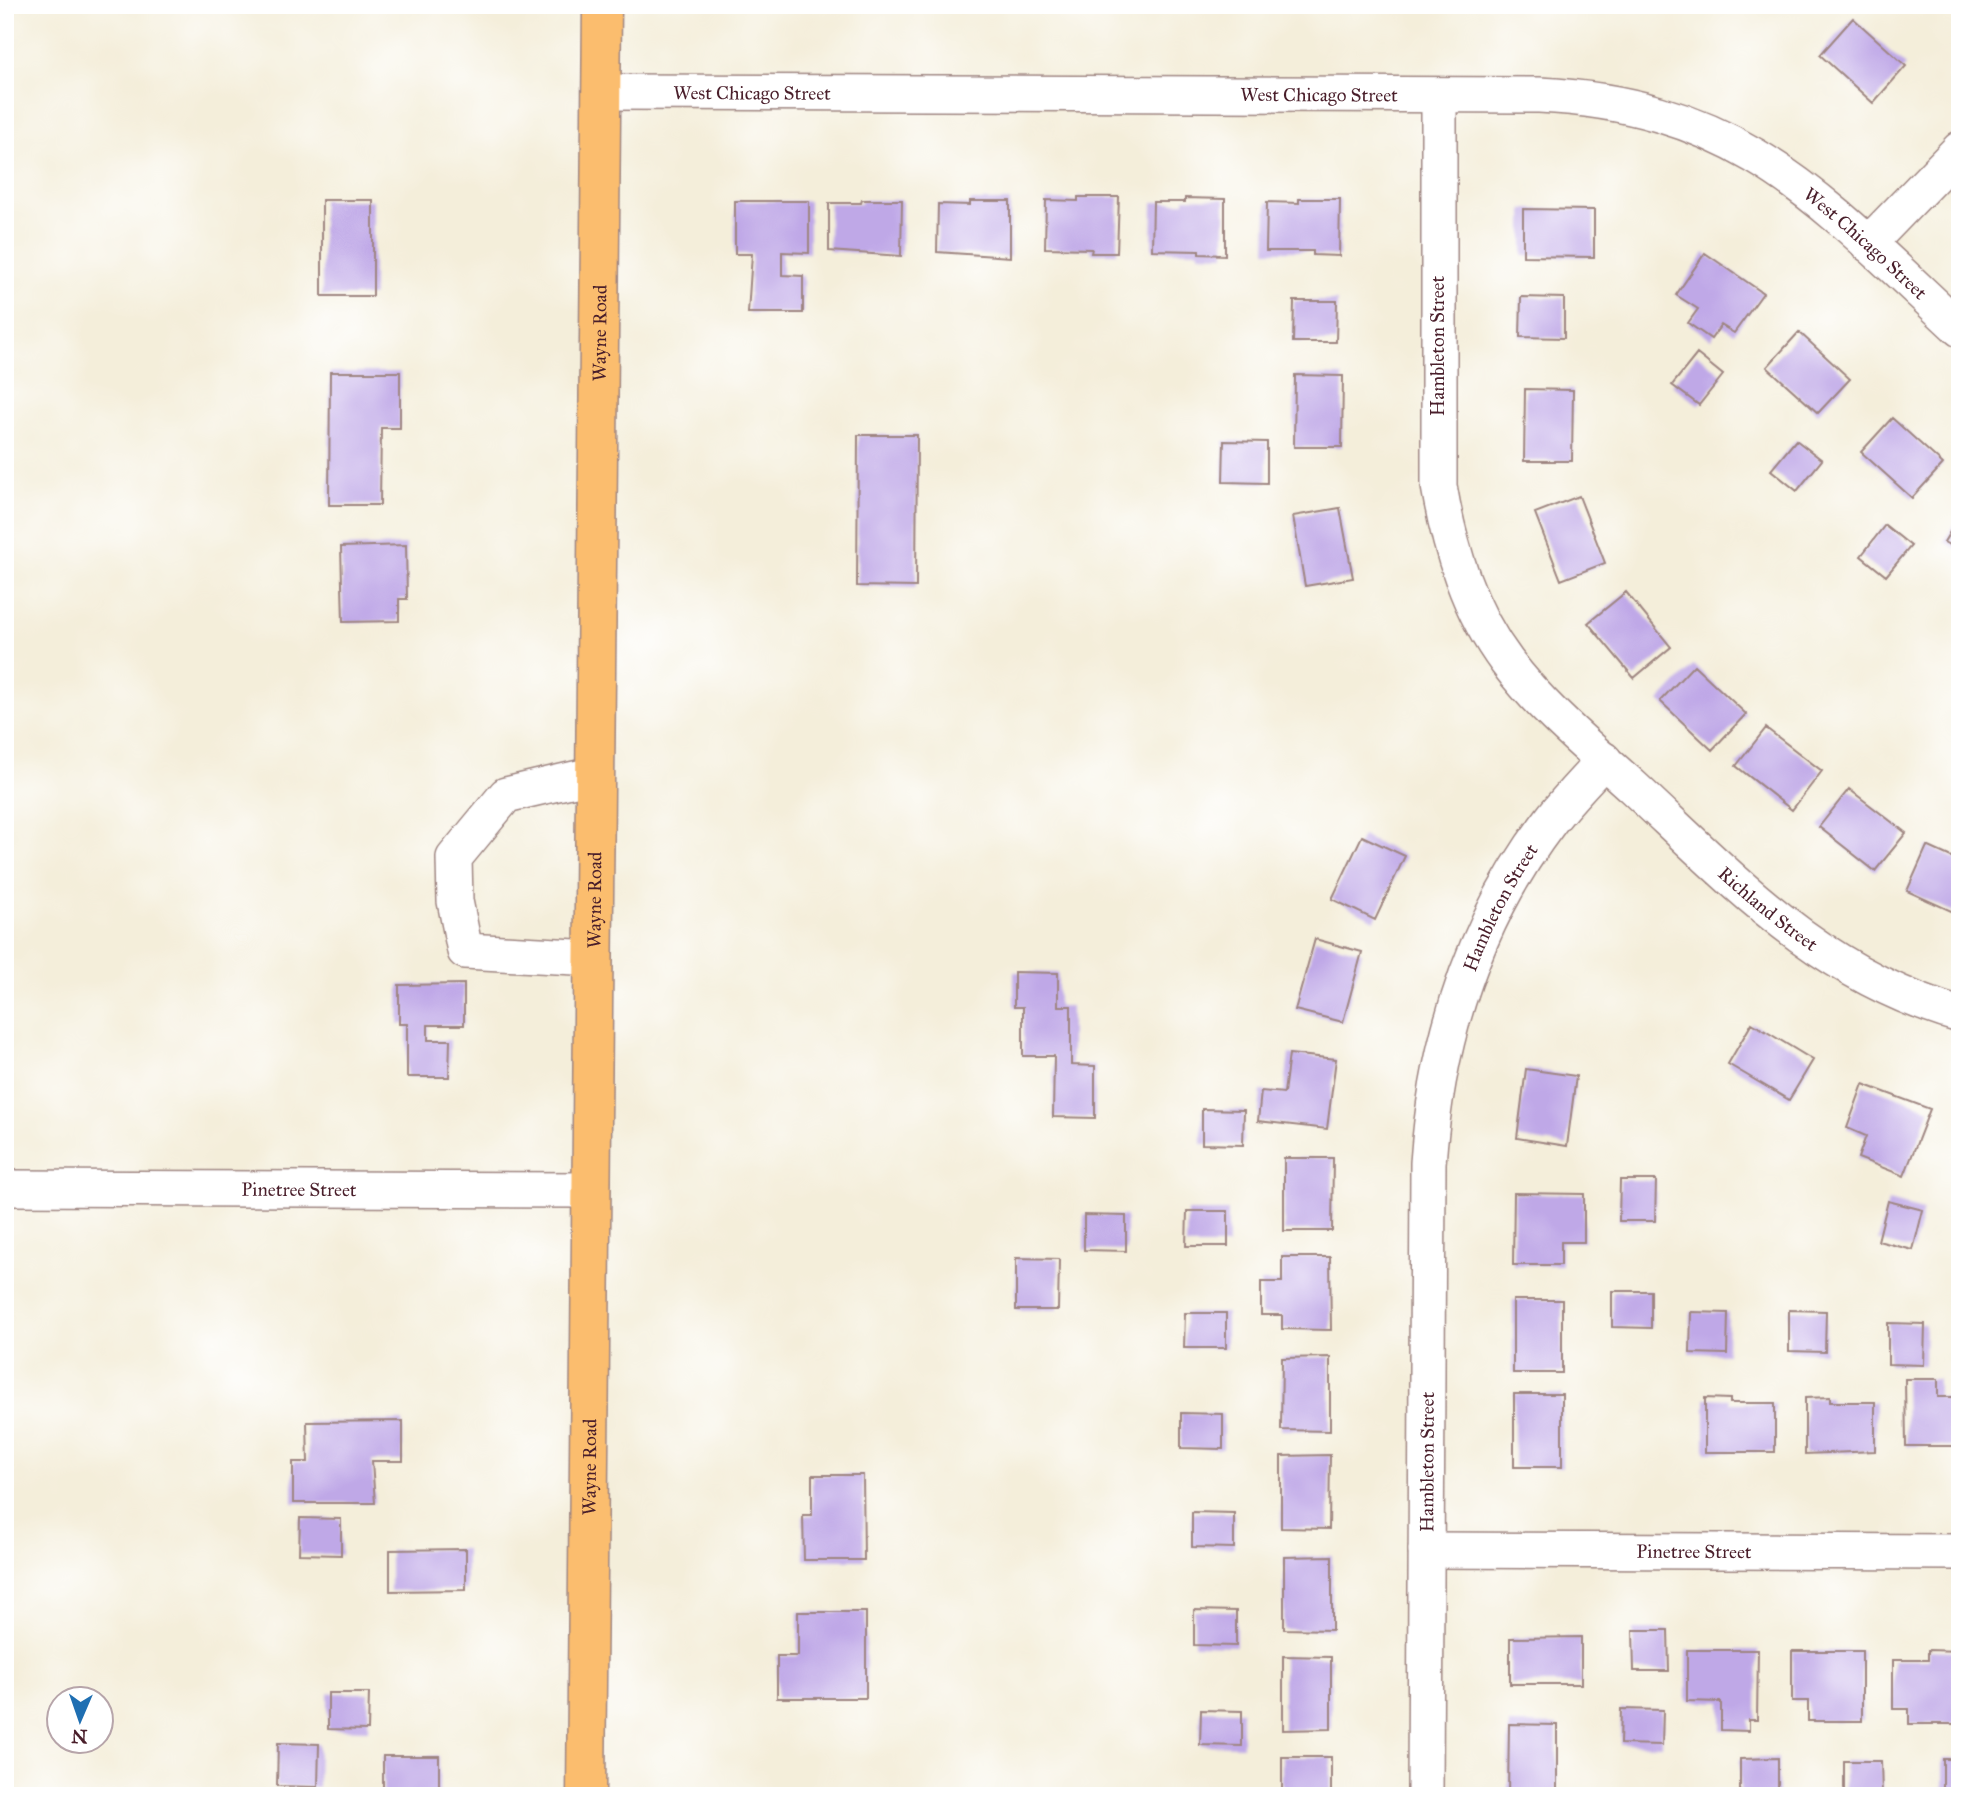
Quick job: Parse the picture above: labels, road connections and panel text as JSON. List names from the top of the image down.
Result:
{
  "streets": {
    "main road": ["Wayne Road"],
    "street": [
      "West Chicago Street",
      "Hambleton Street",
      "Richland Street",
      "Pinetree Street"
    ]
  },
  "crossings": [
    ["West Chicago Street", "Wayne Road"],
    ["West Chicago Street", "Hambleton Street"],
    ["Wayne Road", "Pinetree Street"],
    ["Hambleton Street", "Richland Street"],
    ["Hambleton Street", "Pinetree Street"]
  ],
  "north": "bottom"
}
